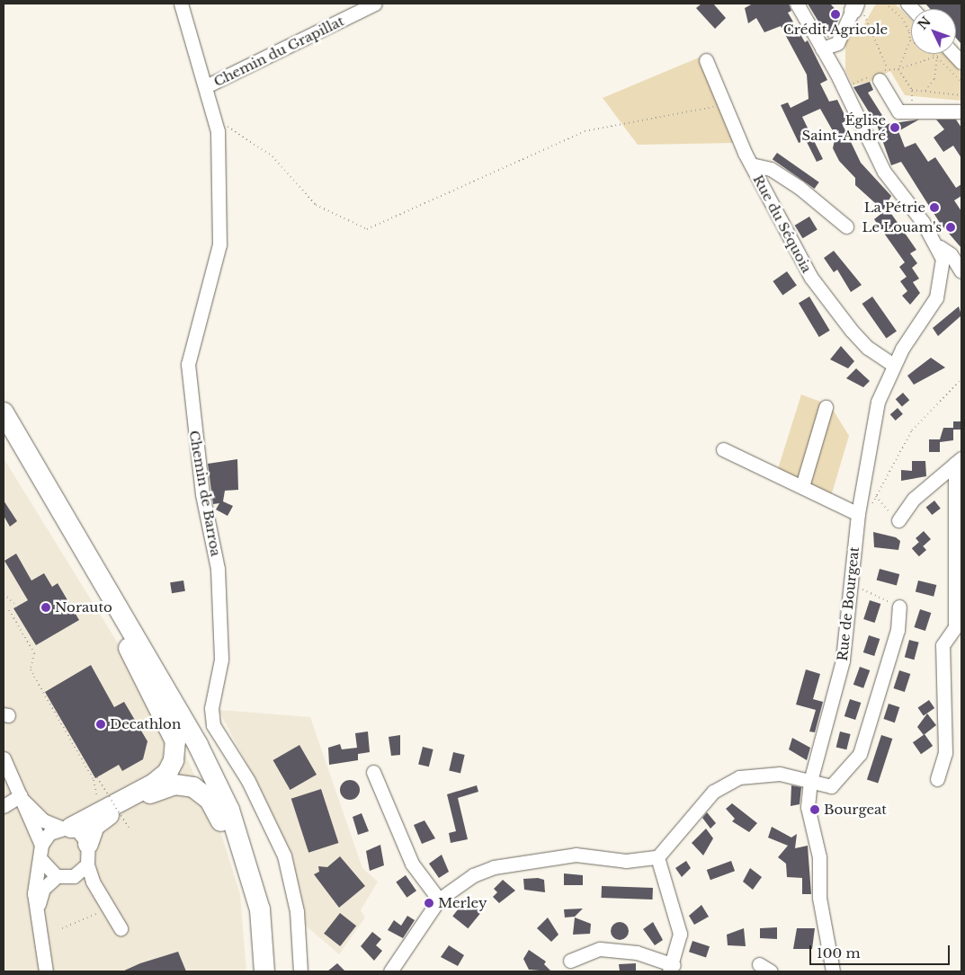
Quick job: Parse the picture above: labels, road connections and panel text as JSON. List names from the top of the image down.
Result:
{
  "streets": {
    "street": [
      "Chemin du Grapillat",
      "Rue du Séquoia",
      "Chemin de Barroa",
      "Rue de Bourgeat"
    ]
  },
  "crossings": [
    ["Chemin du Grapillat", "Chemin de Barroa"],
    ["Rue du Séquoia", "Rue de Bourgeat"]
  ],
  "places": [
    "Crédit Agricole",
    "Église Saint-André",
    "La Pétrie",
    "Le Louam's",
    "Norauto",
    "Decathlon",
    "Bourgeat",
    "Merley"
  ],
  "scale_bar": "100 m",
  "north": "top left"
}
